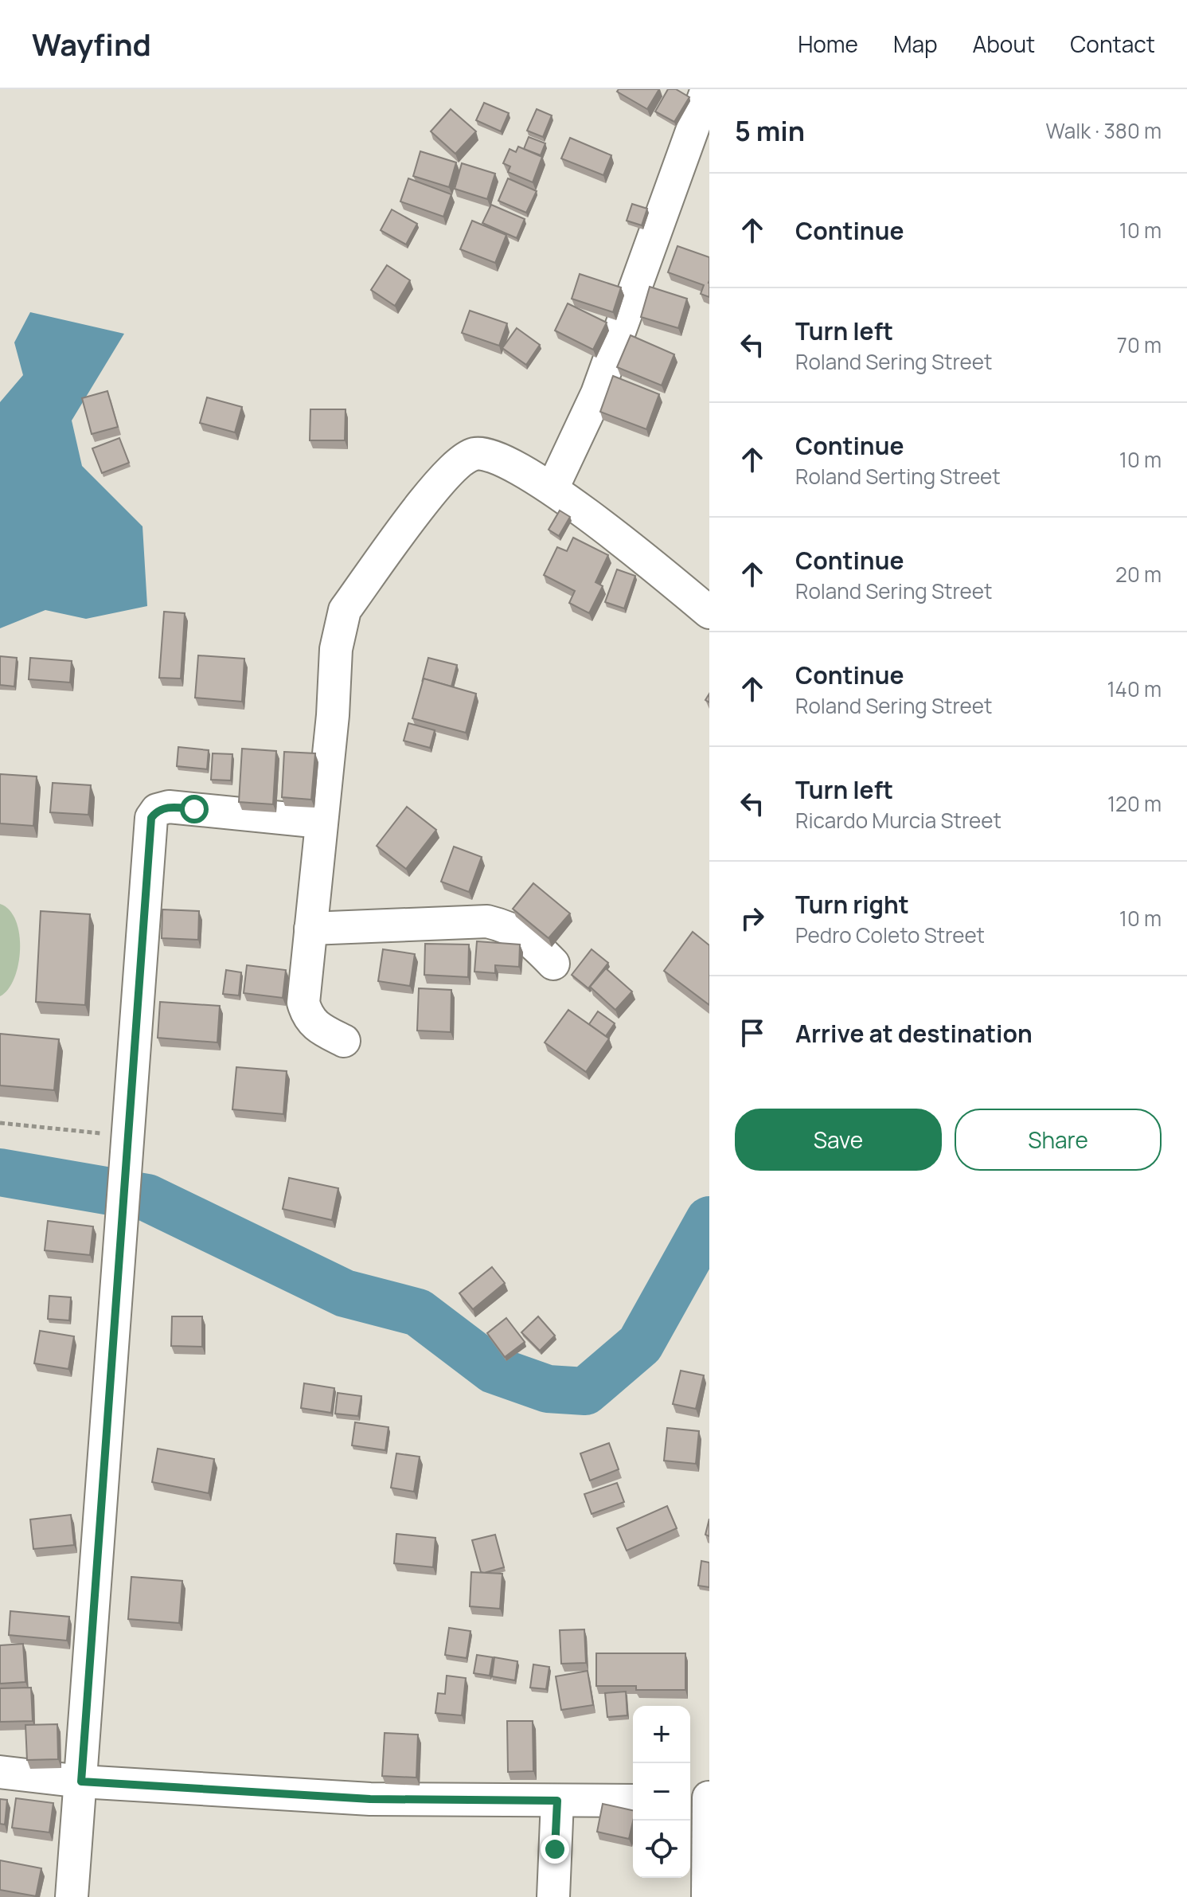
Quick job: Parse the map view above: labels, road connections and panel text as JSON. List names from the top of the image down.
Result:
{
  "page": {
    "header": "Wayfind",
    "nav": [
      "Home",
      "Map",
      "About",
      "Contact"
    ],
    "heading": ["5 min", "Walk · 380 m"],
    "list": [
      ["Continue", "10 m"],
      ["Turn left", "Roland Sering Street", "70 m"],
      ["Continue", "Roland Serting Street", "10 m"],
      ["Continue", "Roland Sering Street", "20 m"],
      ["Continue", "Roland Sering Street", "140 m"],
      ["Turn left", "Ricardo Murcia Street", "120 m"],
      ["Turn right", "Pedro Coleto Street", "10 m"],
      "Arrive at destination"
    ],
    "buttons": ["Save", "Share"],
    "map_buttons": ["+", "−"]
  }
}
